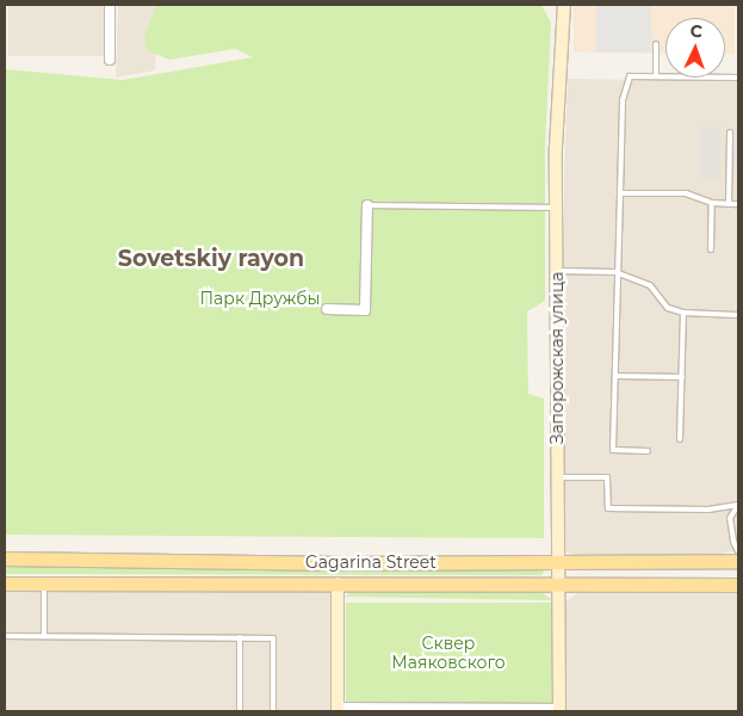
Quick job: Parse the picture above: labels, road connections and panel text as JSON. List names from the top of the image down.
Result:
{
  "streets": {
    "main road": ["Gagarina Street"],
    "street": ["Запорожская улица"]
  },
  "crossings": [
    ["Запорожская улица", "Gagarina Street"]
  ],
  "districts": ["Sovetskiy rayon"],
  "parks": ["Парк Дружбы", "Сквер Маяковского"],
  "north": "top"
}
